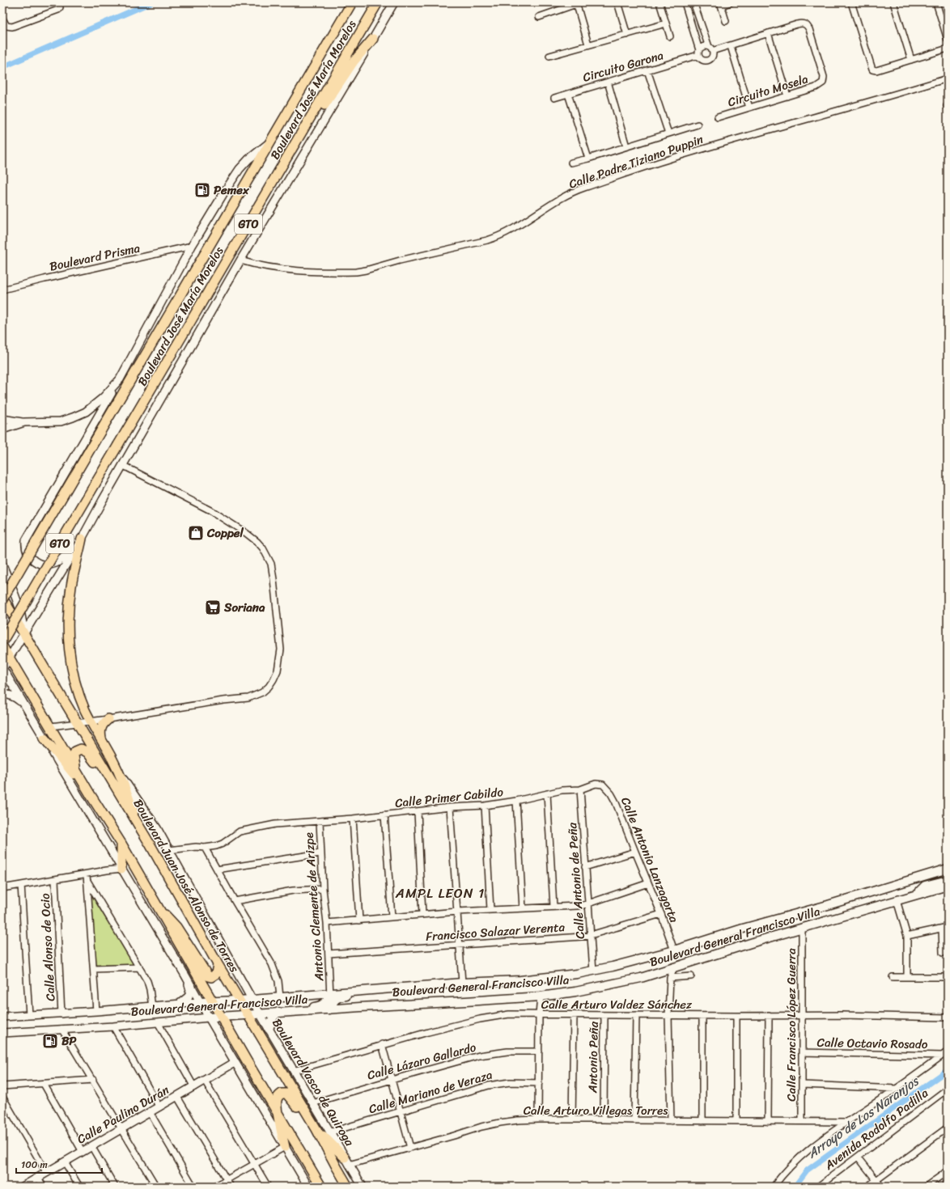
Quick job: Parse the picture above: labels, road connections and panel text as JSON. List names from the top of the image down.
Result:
{
  "streets": {
    "main road": [
      "Boulevard José María Morelos",
      "GTO",
      "Boulevard Juan José Alonso de Torres",
      "Boulevard General Francisco Villa"
    ],
    "street": [
      "Circuito Garona",
      "Circuito Mosela",
      "Calle Padre Tiziano Puppin",
      "Boulevard Prisma",
      "Calle Primer Cabildo",
      "Calle Antonio Lanzagorta",
      "Calle Antonio de Peña",
      "Antonio Clemente de Arizpe",
      "Francisco Salazar Verenta",
      "Calle Alonso de Ocio",
      "Calle Arturo Valdez Sánchez",
      "Calle Francisco López Guerra",
      "Calle Octavio Rosado",
      "Antonio Peña",
      "Calle Lázaro Gallardo",
      "Boulevard Vasco de Quiroga",
      "Calle Mariano de Veraza",
      "Calle Arturo Villegas Torres",
      "Calle Paulino Durán",
      "Avenida Rodolfo Padilla"
    ]
  },
  "crossings": [
    ["Boulevard José María Morelos", "Boulevard Juan José Alonso de Torres"],
    ["Calle Primer Cabildo", "Calle Antonio Lanzagorta"],
    ["Calle Primer Cabildo", "Calle Antonio de Peña"],
    ["Calle Primer Cabildo", "Antonio Clemente de Arizpe"],
    ["Calle Primer Cabildo", "Boulevard Vasco de Quiroga"],
    ["Calle Antonio Lanzagorta", "Calle Antonio de Peña"],
    ["Calle Antonio Lanzagorta", "Francisco Salazar Verenta"],
    ["Calle Antonio Lanzagorta", "Boulevard General Francisco Villa"],
    ["Calle Antonio de Peña", "Francisco Salazar Verenta"],
    ["Calle Antonio de Peña", "Boulevard General Francisco Villa"],
    ["Boulevard Juan José Alonso de Torres", "Boulevard General Francisco Villa"],
    ["Antonio Clemente de Arizpe", "Francisco Salazar Verenta"],
    ["Antonio Clemente de Arizpe", "Boulevard General Francisco Villa"],
    ["Boulevard General Francisco Villa", "Calle Alonso de Ocio"],
    ["Boulevard General Francisco Villa", "Calle Francisco López Guerra"],
    ["Boulevard General Francisco Villa", "Boulevard Vasco de Quiroga"],
    ["Calle Arturo Valdez Sánchez", "Calle Francisco López Guerra"],
    ["Calle Arturo Valdez Sánchez", "Antonio Peña"],
    ["Calle Arturo Valdez Sánchez", "Boulevard Vasco de Quiroga"],
    ["Calle Francisco López Guerra", "Calle Octavio Rosado"],
    ["Calle Francisco López Guerra", "Calle Arturo Villegas Torres"],
    ["Calle Octavio Rosado", "Avenida Rodolfo Padilla"],
    ["Antonio Peña", "Calle Arturo Villegas Torres"],
    ["Calle Lázaro Gallardo", "Boulevard Vasco de Quiroga"],
    ["Boulevard Vasco de Quiroga", "Calle Mariano de Veraza"],
    ["Boulevard Vasco de Quiroga", "Calle Arturo Villegas Torres"],
    ["Calle Arturo Villegas Torres", "Avenida Rodolfo Padilla"]
  ],
  "districts": ["AMPL LEON 1"],
  "water": ["Arroyo de Los Naranjos"],
  "places": {
    "fuel station": ["Pemex", "BP"],
    "shop": ["Coppel"],
    "supermarket": ["Soriana"]
  },
  "scale_bar": "100 m"
}
